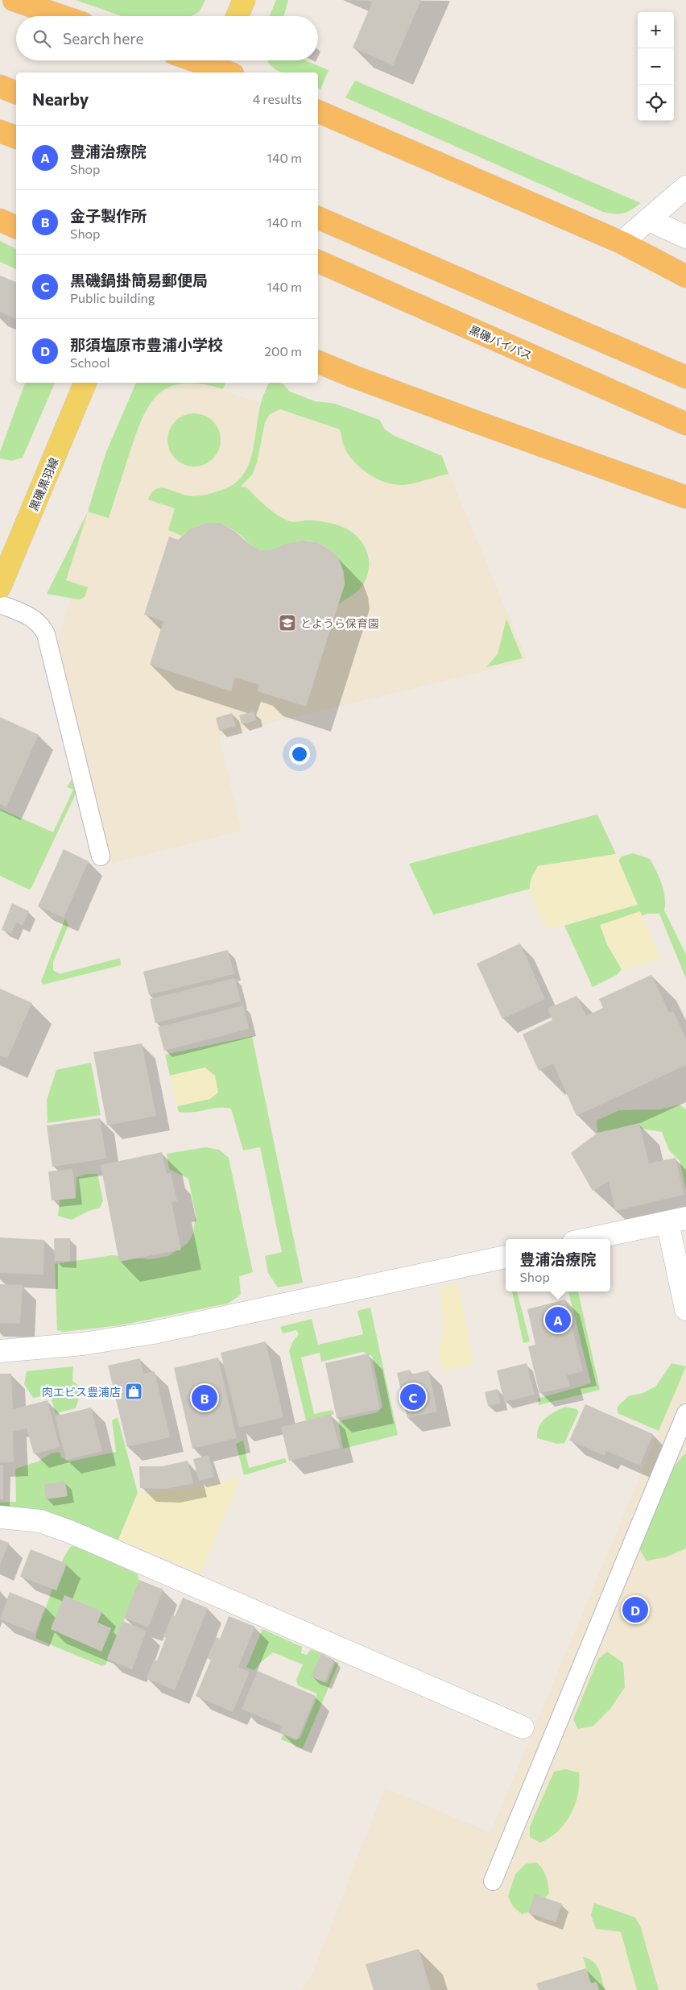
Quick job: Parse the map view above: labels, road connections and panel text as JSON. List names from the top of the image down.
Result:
{
  "streets": {
    "highway": ["黒磯バイパス"],
    "main road": ["黒磯黒羽線"]
  },
  "places": {
    "school or university": ["とようら保育園"],
    "shop": ["肉エビス豊浦店"]
  },
  "page": {
    "map_buttons": ["+", "−"],
    "search": "Search here",
    "heading": ["Nearby", "4 results"],
    "list": [
      {
        "mark": "A",
        "name": "豊浦治療院",
        "note": "Shop",
        "value": "140 m"
      },
      {
        "mark": "B",
        "name": "金子製作所",
        "note": "Shop",
        "value": "140 m"
      },
      {
        "mark": "C",
        "name": "黒磯鍋掛簡易郵便局",
        "note": "Public building",
        "value": "140 m"
      },
      {
        "mark": "D",
        "name": "那須塩原市豊浦小学校",
        "note": "School",
        "value": "200 m"
      }
    ],
    "popup": ["豊浦治療院", "Shop"],
    "pins": [
      "A",
      "C",
      "B",
      "D"
    ]
  }
}
